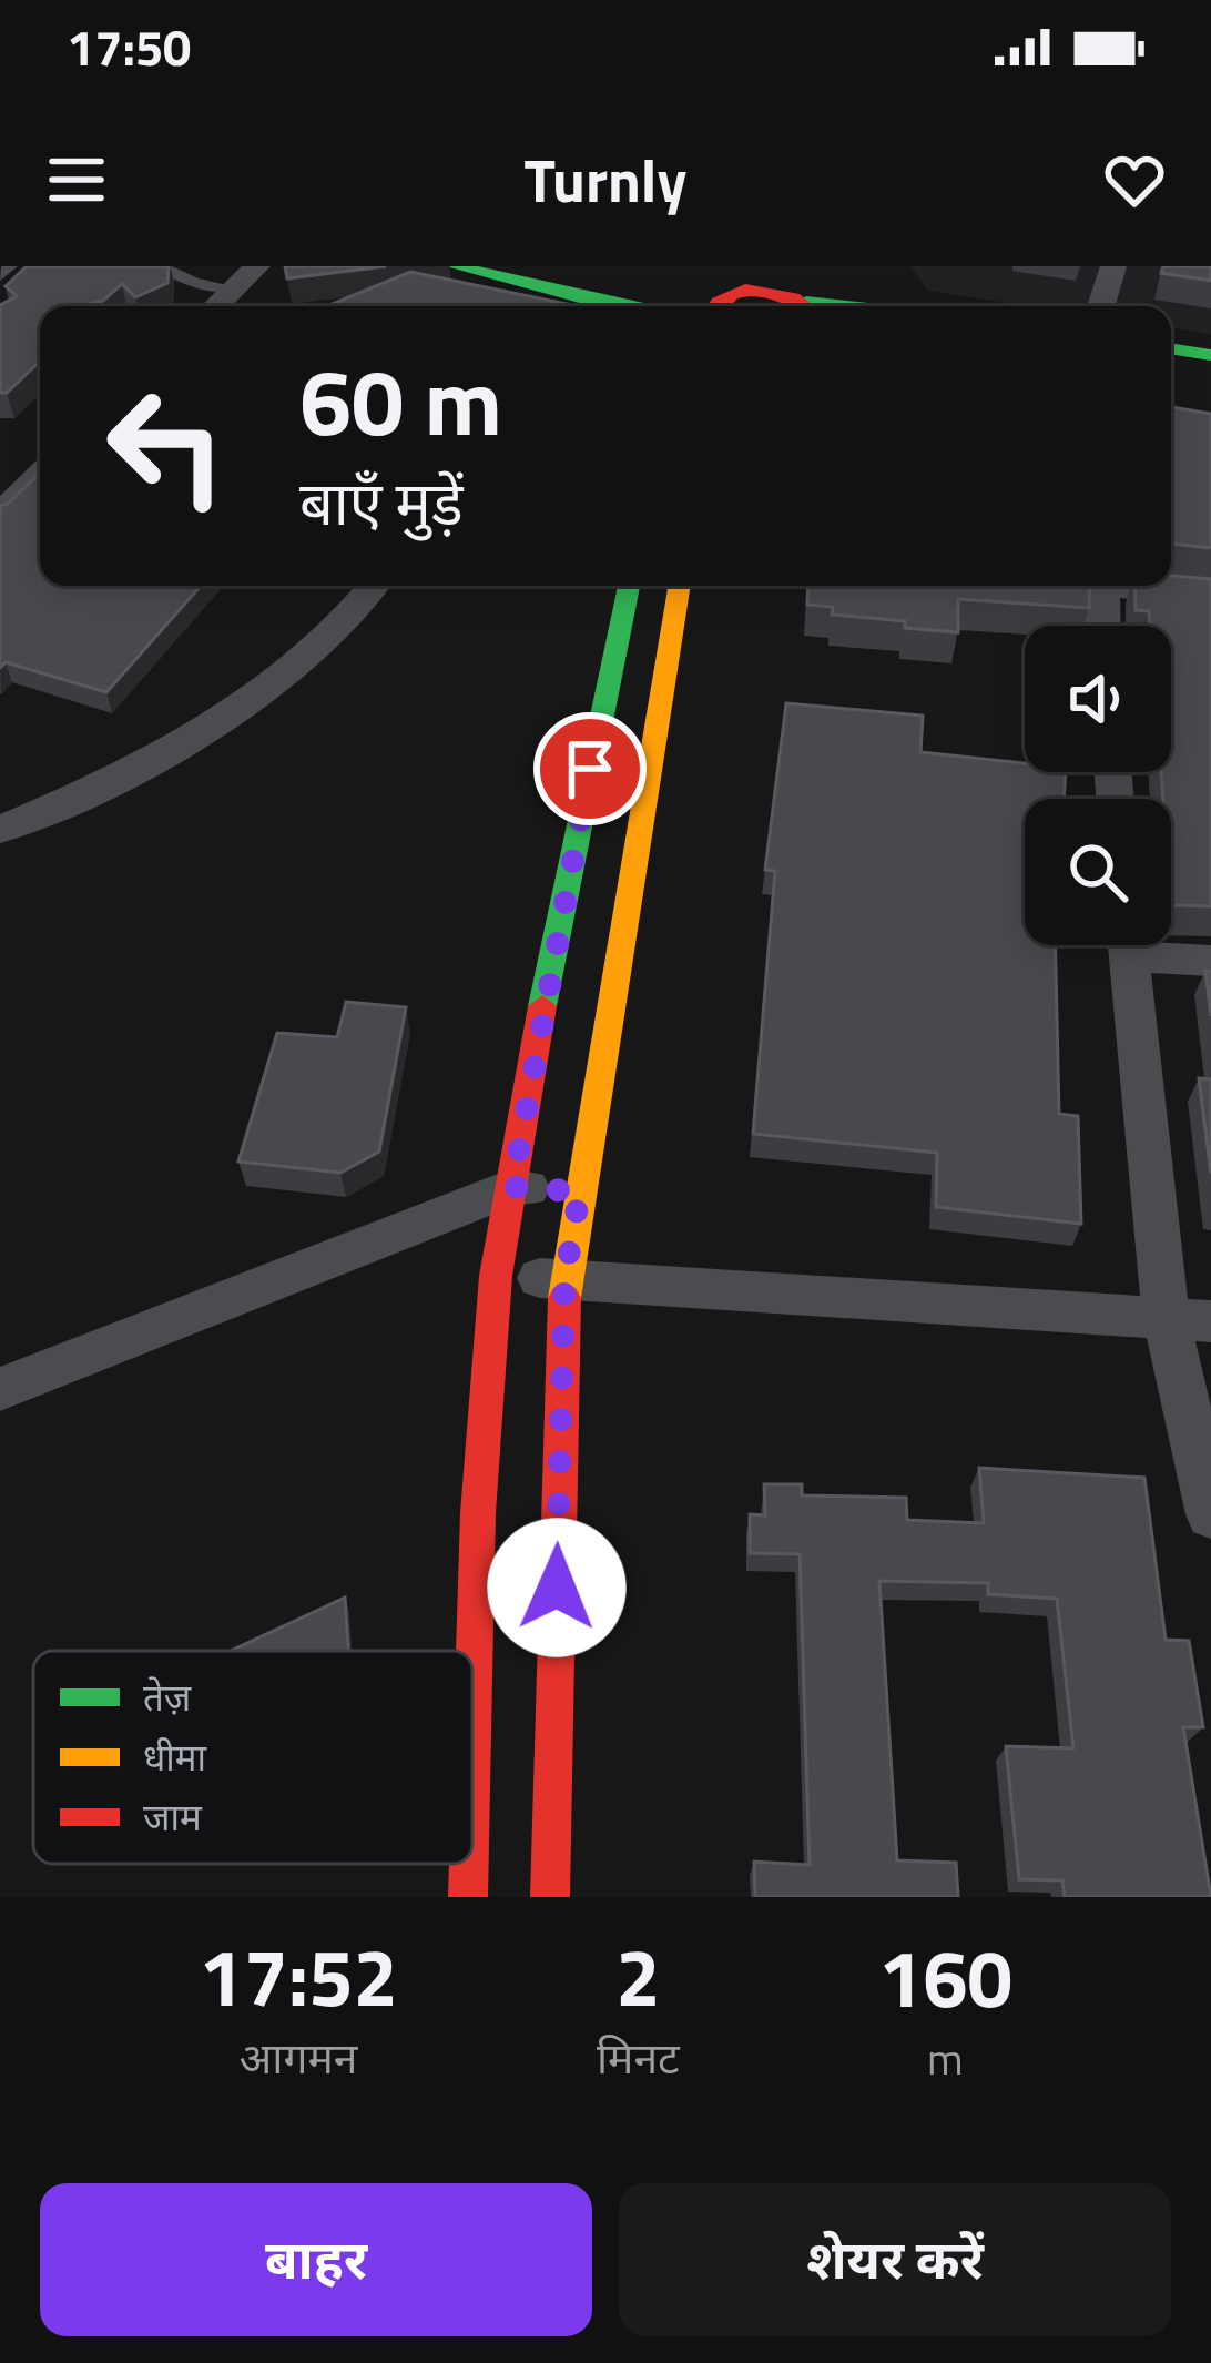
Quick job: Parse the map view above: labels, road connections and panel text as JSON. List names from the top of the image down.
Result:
{
  "legend": ["तेज़", "धीमा", "जाम"],
  "page": {
    "status": "17:50",
    "header": "Turnly",
    "turn": ["60 m", "बाएँ मुड़ें"],
    "eta": [
      "17:52",
      "आगमन",
      "2",
      "मिनट",
      "160",
      "m"
    ],
    "buttons": ["बाहर", "शेयर करें"]
  }
}
